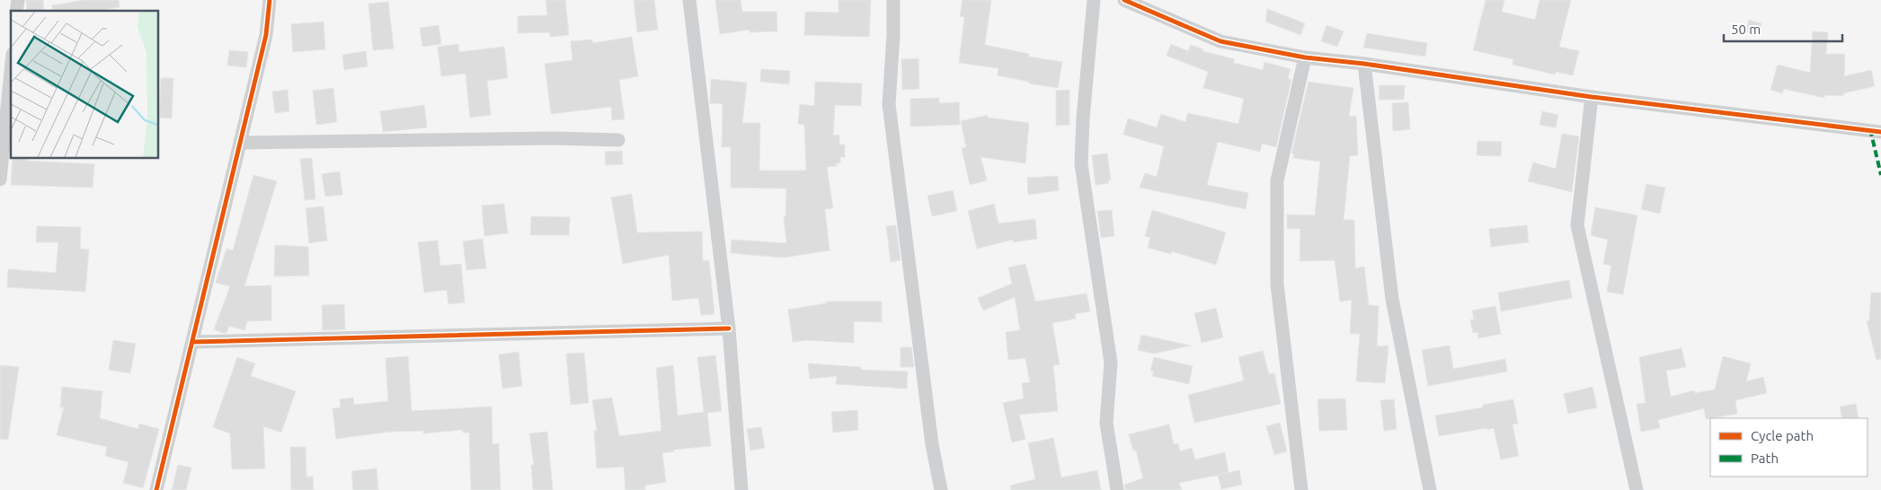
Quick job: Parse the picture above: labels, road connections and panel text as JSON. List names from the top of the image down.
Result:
{
  "legend": ["Cycle path", "Path"],
  "scale_bar": "50 m"
}
